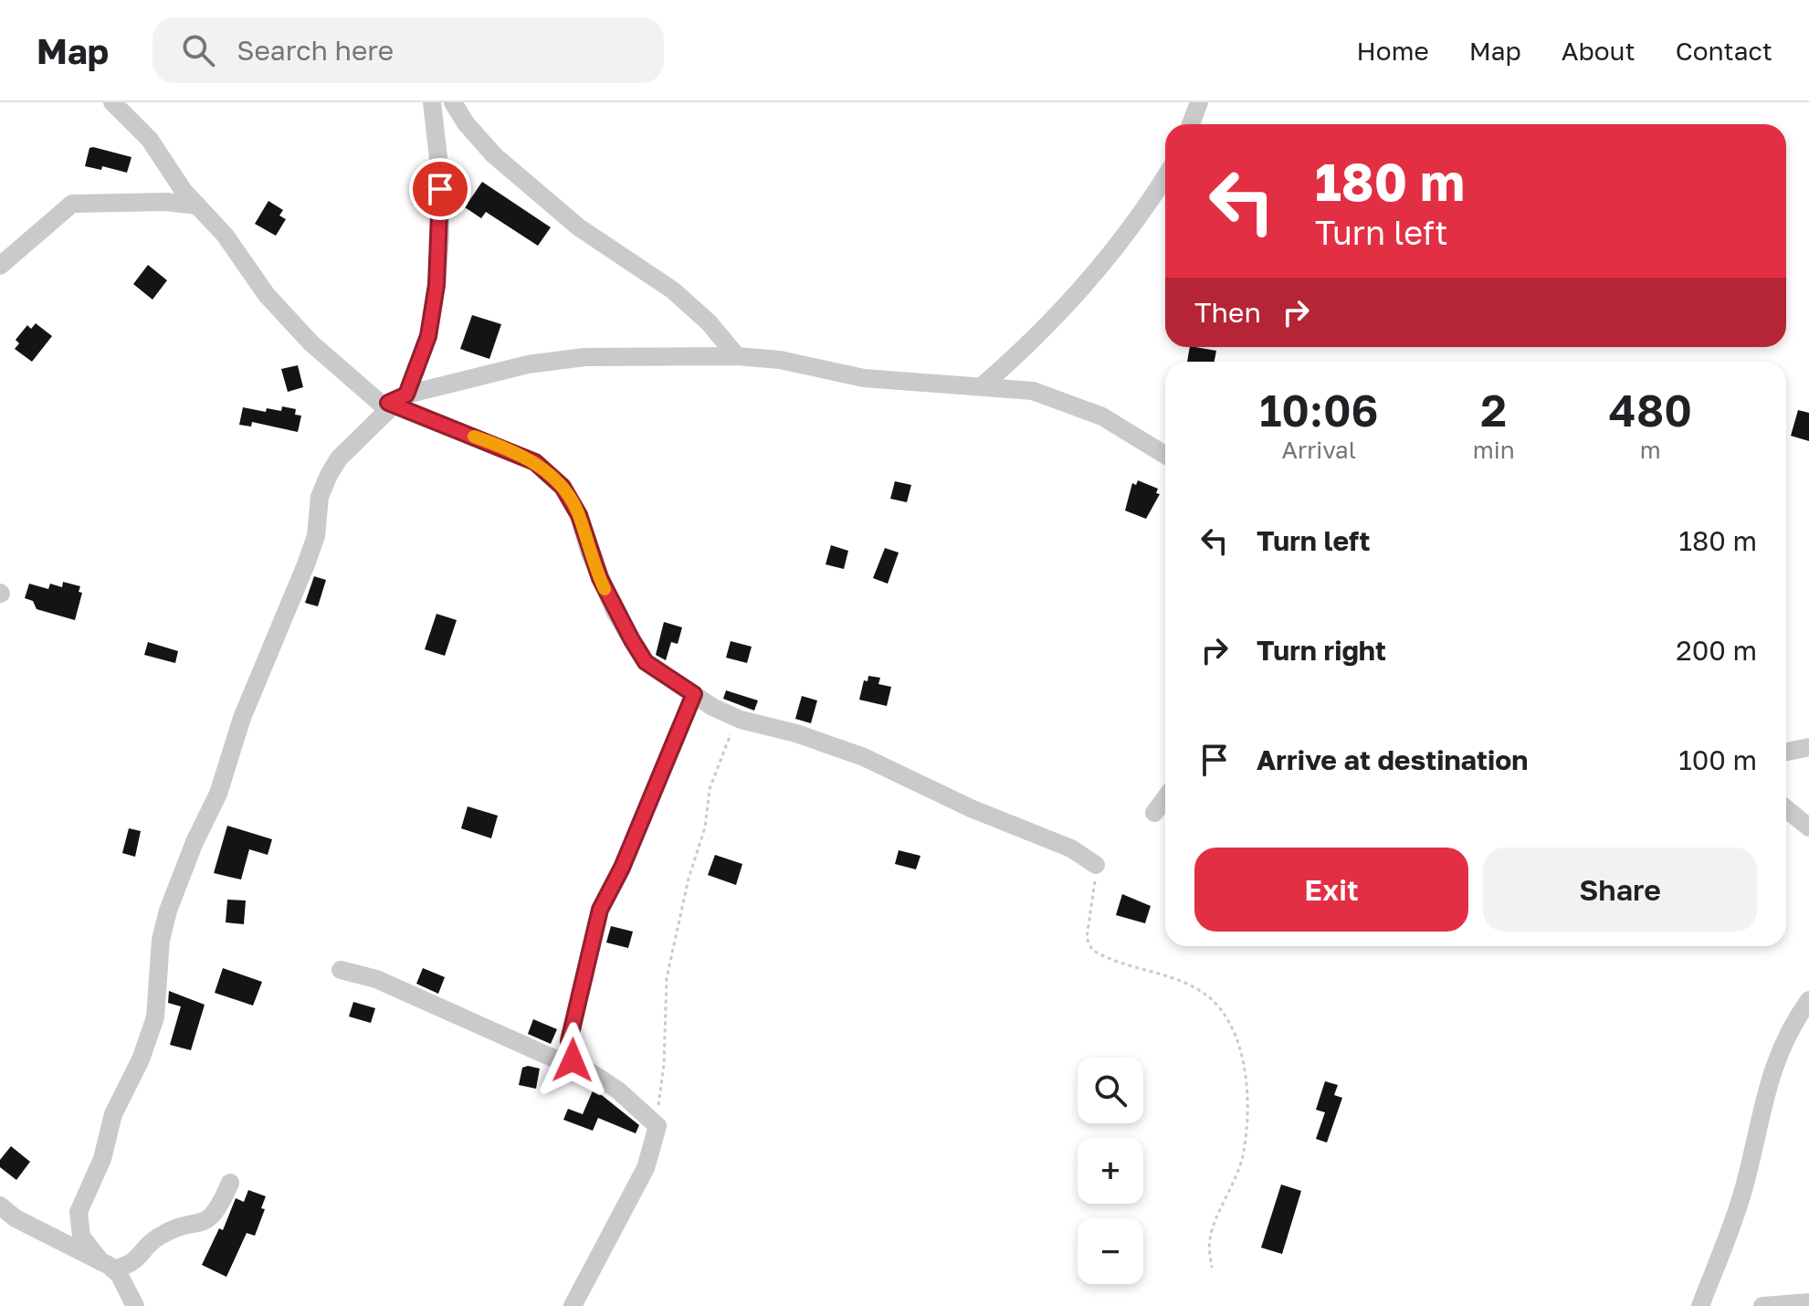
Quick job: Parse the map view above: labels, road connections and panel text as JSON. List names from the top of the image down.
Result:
{
  "page": {
    "header": "Map",
    "search": "Search here",
    "nav": [
      "Home",
      "Map",
      "About",
      "Contact"
    ],
    "turn": ["180 m", "Turn left"],
    "then": "Then",
    "eta": [
      "10:06",
      "Arrival",
      "2",
      "min",
      "480",
      "m"
    ],
    "list": [
      {
        "name": "Turn left",
        "value": "180 m"
      },
      {
        "name": "Turn right",
        "value": "200 m"
      },
      {
        "name": "Arrive at destination",
        "value": "100 m"
      }
    ],
    "buttons": ["Exit", "Share"],
    "map_buttons": ["+", "−"]
  }
}
